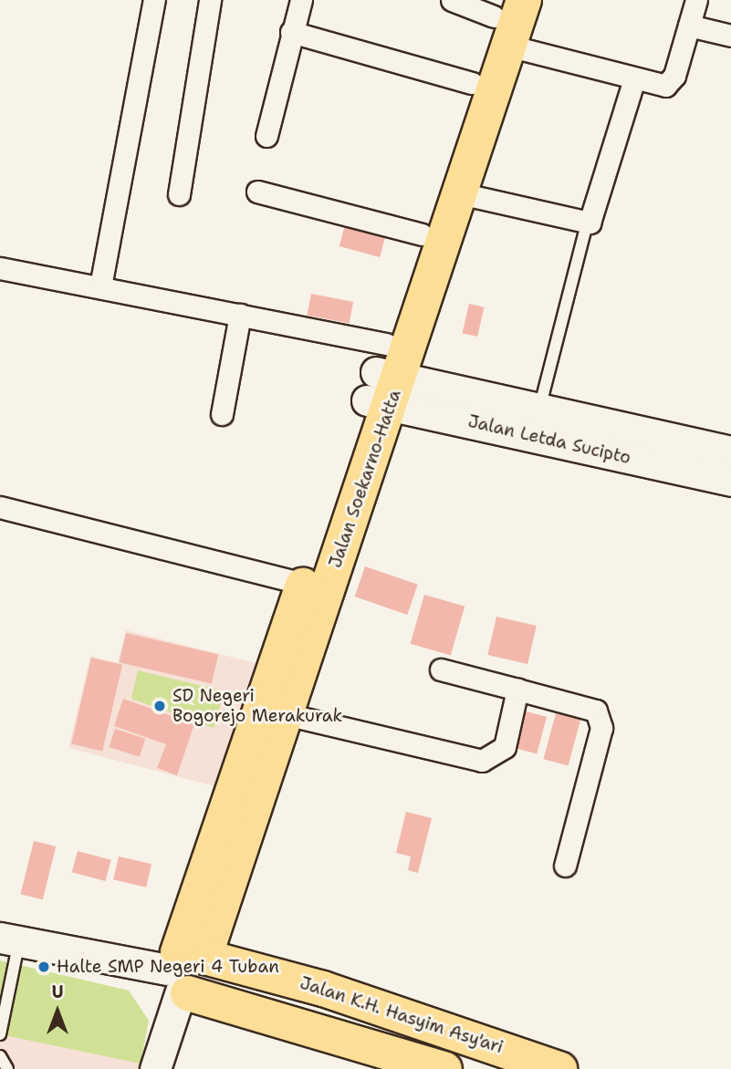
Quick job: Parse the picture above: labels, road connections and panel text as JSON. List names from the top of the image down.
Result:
{
  "streets": {
    "highway": ["Jalan Soekarno-Hatta", "Jalan K.H. Hasyim Asy'ari"],
    "main road": ["Jalan Letda Sucipto"]
  },
  "crossings": [
    ["Jalan Letda Sucipto", "Jalan Soekarno-Hatta"],
    ["Jalan Soekarno-Hatta", "Jalan K.H. Hasyim Asy'ari"]
  ],
  "places": ["SD Negeri Bogorejo Merakurak", "Halte SMP Negeri 4 Tuban"],
  "north": "top"
}
